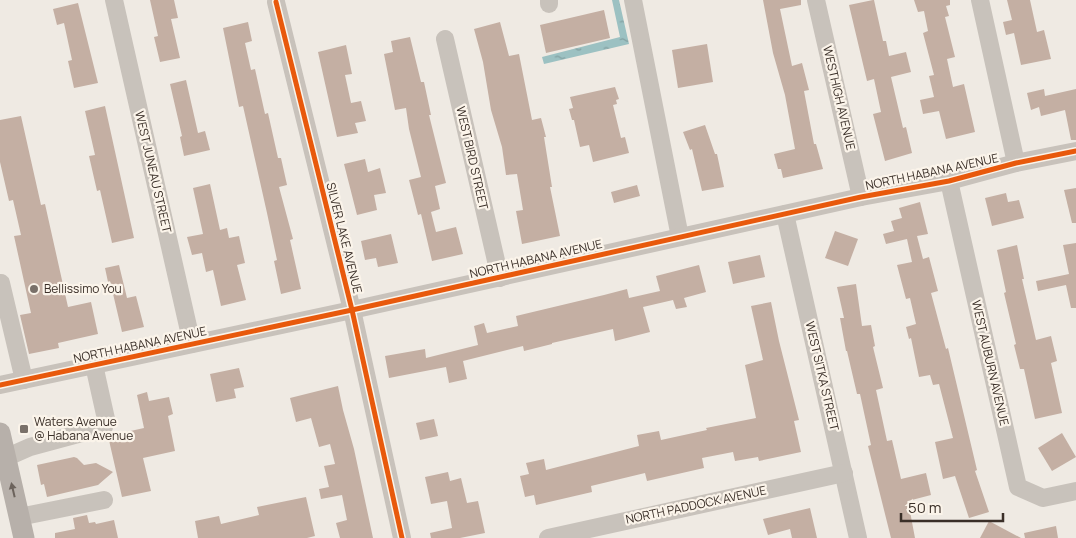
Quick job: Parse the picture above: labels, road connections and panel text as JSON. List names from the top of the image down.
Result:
{
  "streets": {
    "street": [
      "WESTHIGH AVENUE",
      "WEST BIRD STREET",
      "WEST JUNEAU STREET",
      "NORTH HABANA AVENUE",
      "SILVER LAKE AVENUE",
      "WEST AUBURN AVENUE",
      "WEST SITKA STREET",
      "NORTH PADDOCK AVENUE"
    ]
  },
  "crossings": [
    ["WESTHIGH AVENUE", "NORTH HABANA AVENUE"],
    ["WEST BIRD STREET", "NORTH HABANA AVENUE"],
    ["WEST JUNEAU STREET", "NORTH HABANA AVENUE"],
    ["NORTH HABANA AVENUE", "SILVER LAKE AVENUE"],
    ["NORTH HABANA AVENUE", "WEST AUBURN AVENUE"],
    ["NORTH HABANA AVENUE", "WEST SITKA STREET"],
    ["WEST SITKA STREET", "NORTH PADDOCK AVENUE"]
  ],
  "places": {
    "other": ["Bellissimo You"],
    "transit": ["Waters Avenue @ Habana Avenue"]
  },
  "scale_bar": "50 m"
}
